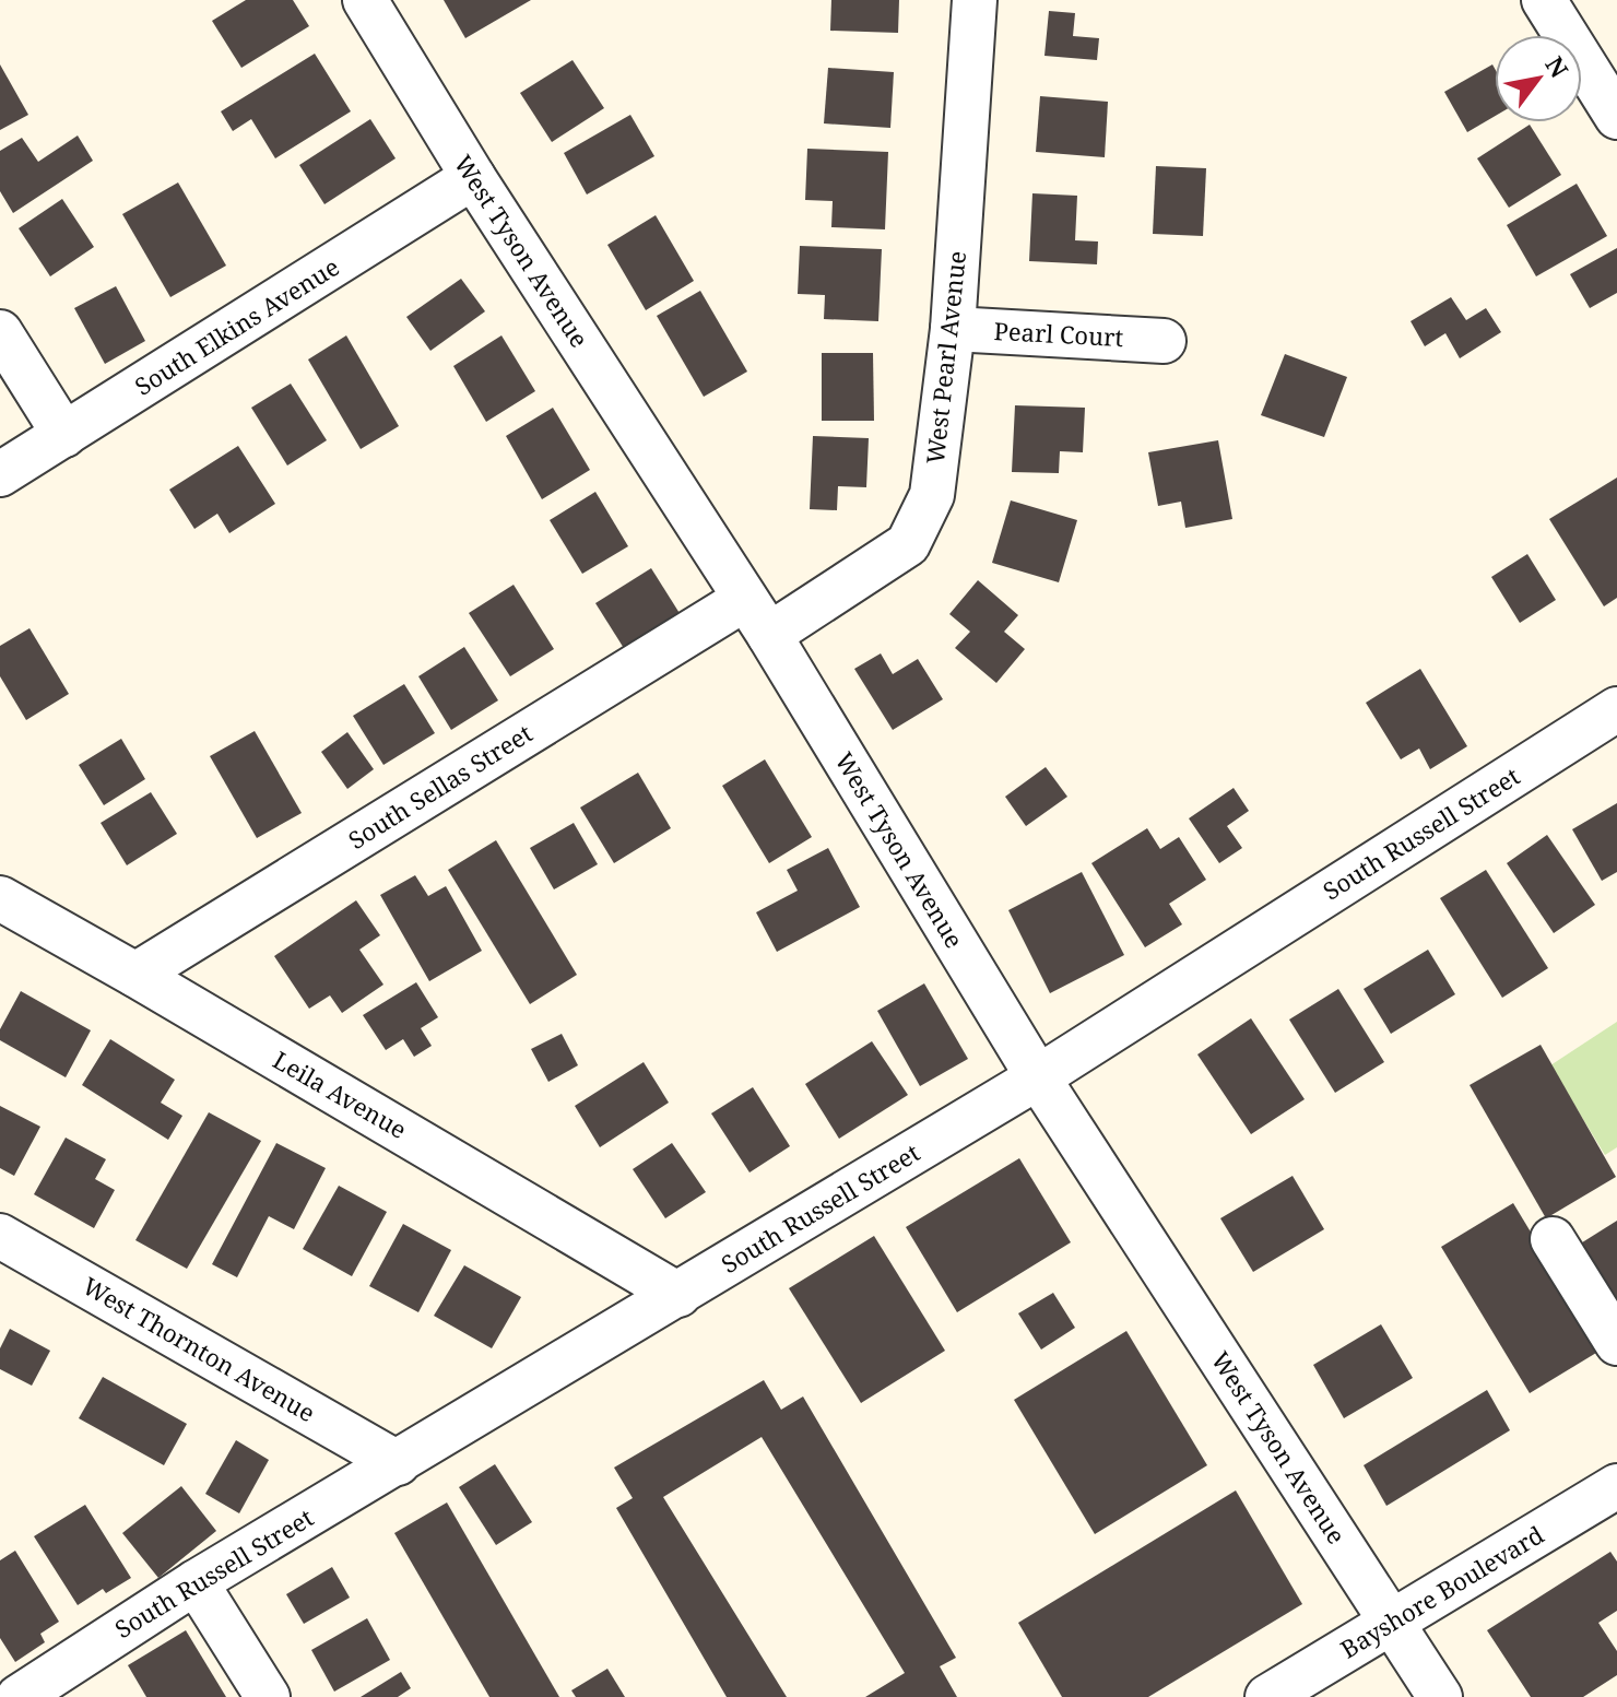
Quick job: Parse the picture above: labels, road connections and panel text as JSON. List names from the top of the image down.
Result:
{
  "streets": {
    "street": [
      "West Tyson Avenue",
      "South Elkins Avenue",
      "Pearl Court",
      "West Pearl Avenue",
      "South Sellas Street",
      "South Russell Street",
      "Leila Avenue",
      "West Thornton Avenue",
      "Bayshore Boulevard"
    ]
  },
  "crossings": [
    ["West Tyson Avenue", "South Elkins Avenue"],
    ["West Tyson Avenue", "West Pearl Avenue"],
    ["West Tyson Avenue", "South Sellas Street"],
    ["West Tyson Avenue", "South Russell Street"],
    ["West Tyson Avenue", "Bayshore Boulevard"],
    ["Pearl Court", "West Pearl Avenue"],
    ["South Sellas Street", "Leila Avenue"],
    ["South Russell Street", "Leila Avenue"],
    ["South Russell Street", "West Thornton Avenue"]
  ],
  "north": "top right"
}
